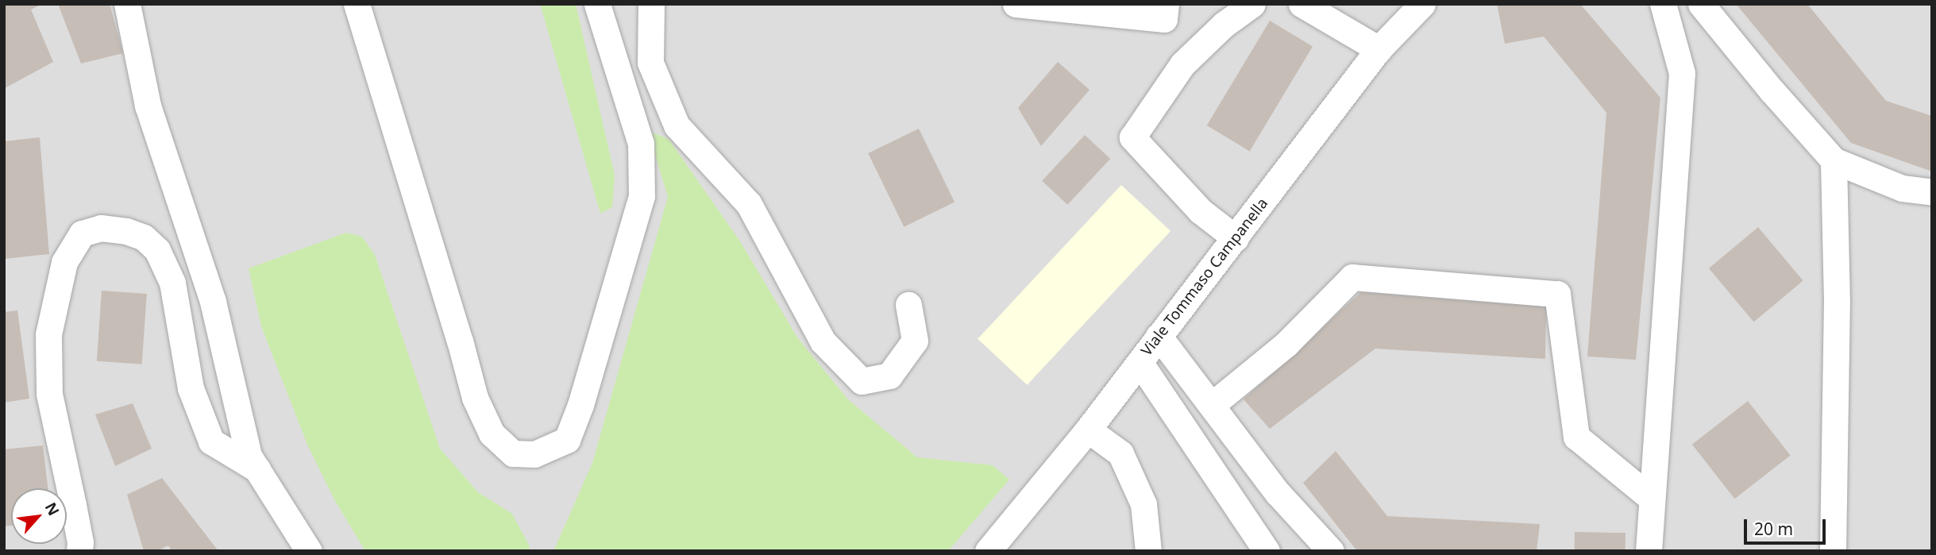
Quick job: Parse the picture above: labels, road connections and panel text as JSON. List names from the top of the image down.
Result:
{
  "streets": {
    "street": ["Viale Tommaso Campanella"]
  },
  "scale_bar": "20 m",
  "north": "top right"
}
